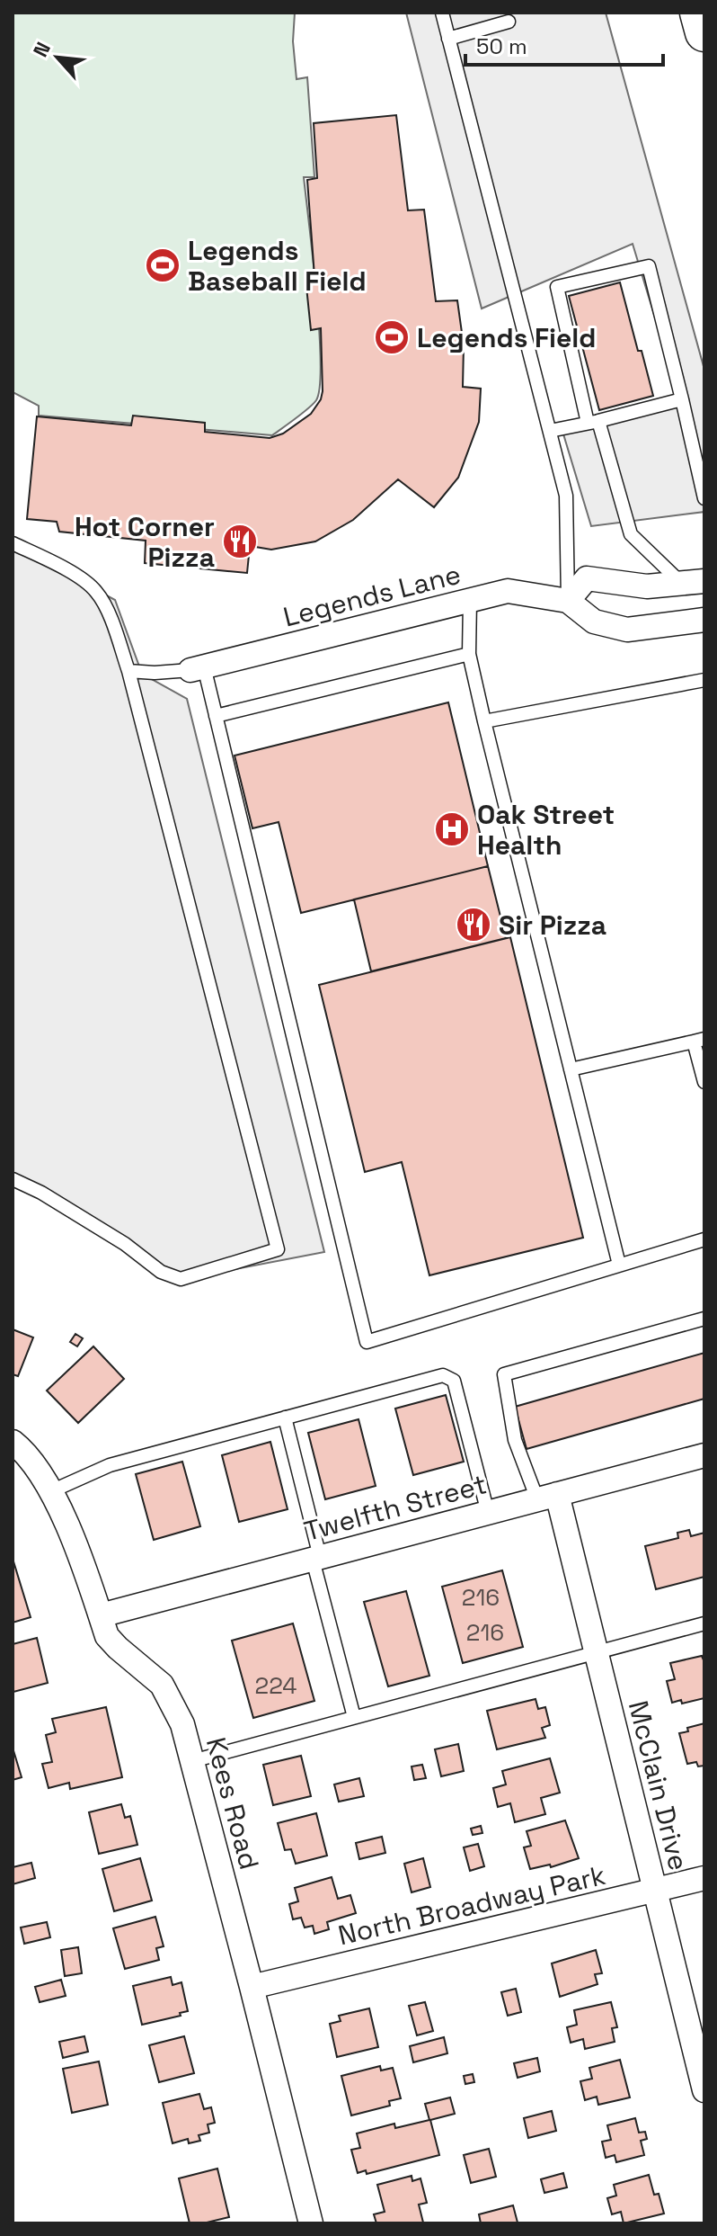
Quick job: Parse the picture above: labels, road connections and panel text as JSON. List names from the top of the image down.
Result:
{
  "streets": {
    "street": [
      "Legends Lane",
      "Twelfth Street",
      "McClain Drive",
      "Kees Road",
      "North Broadway Park"
    ]
  },
  "crossings": [
    ["Twelfth Street", "McClain Drive"],
    ["Twelfth Street", "Kees Road"],
    ["McClain Drive", "North Broadway Park"],
    ["Kees Road", "North Broadway Park"]
  ],
  "places": {
    "sports": ["Legends Baseball Field", "Legends Field"],
    "restaurant": ["Hot Corner Pizza", "Sir Pizza"],
    "hospital": ["Oak Street Health"]
  },
  "house_numbers": ["216", "216", "224"],
  "scale_bar": "50 m",
  "north": "top left"
}
